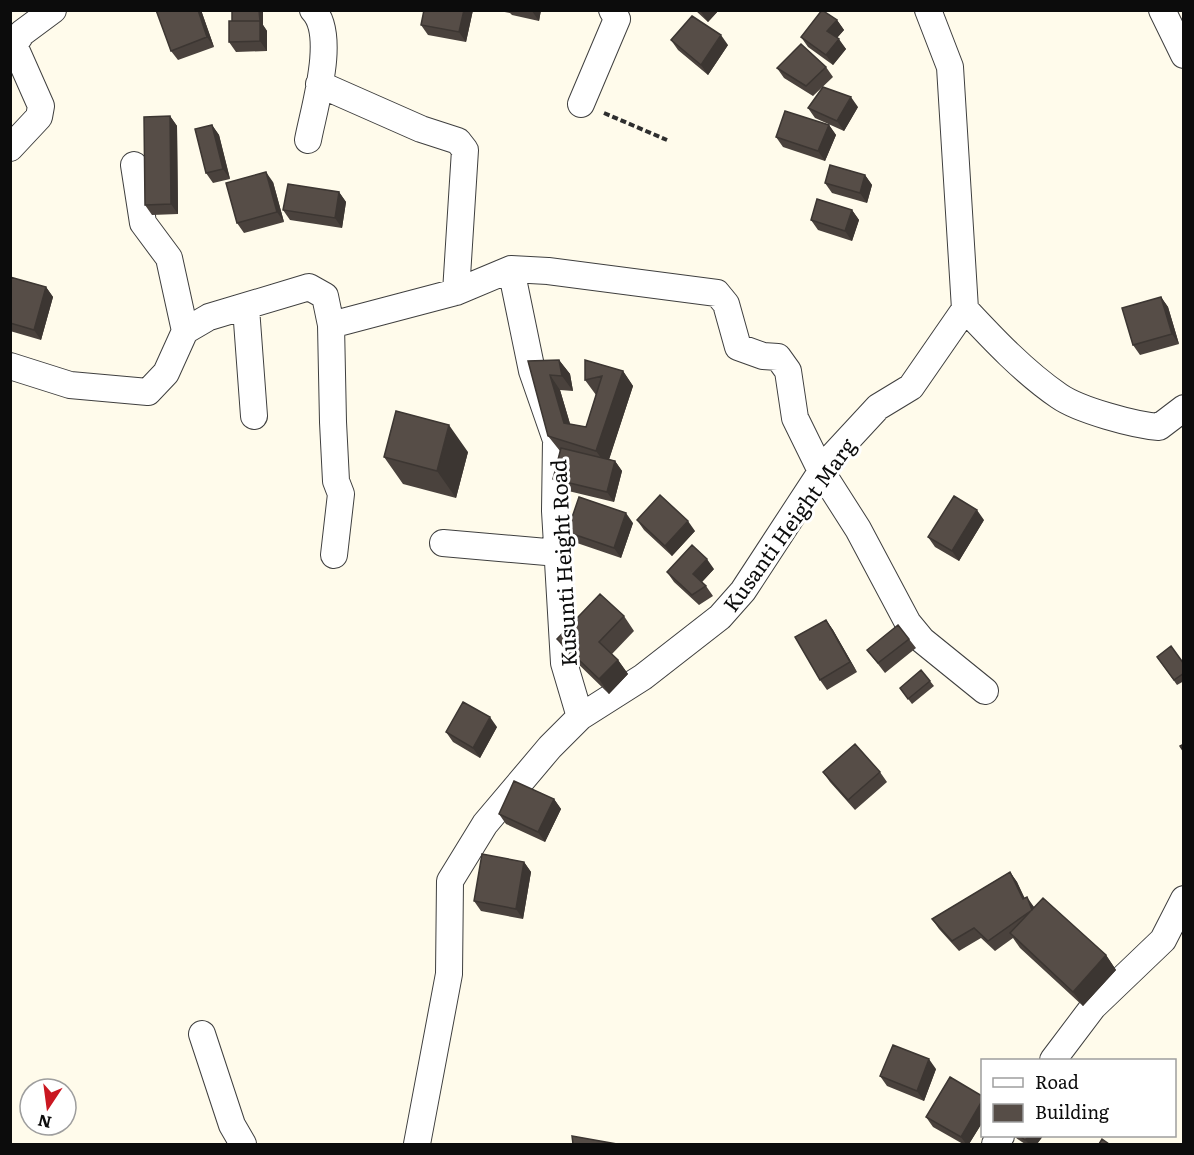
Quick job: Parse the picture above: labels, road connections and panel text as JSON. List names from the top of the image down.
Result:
{
  "streets": {
    "street": ["Kusanti Height Marg", "Kusunti Height Road"]
  },
  "crossings": [
    ["Kusanti Height Marg", "Kusunti Height Road"]
  ],
  "legend": ["Road", "Building"],
  "north": "bottom"
}
